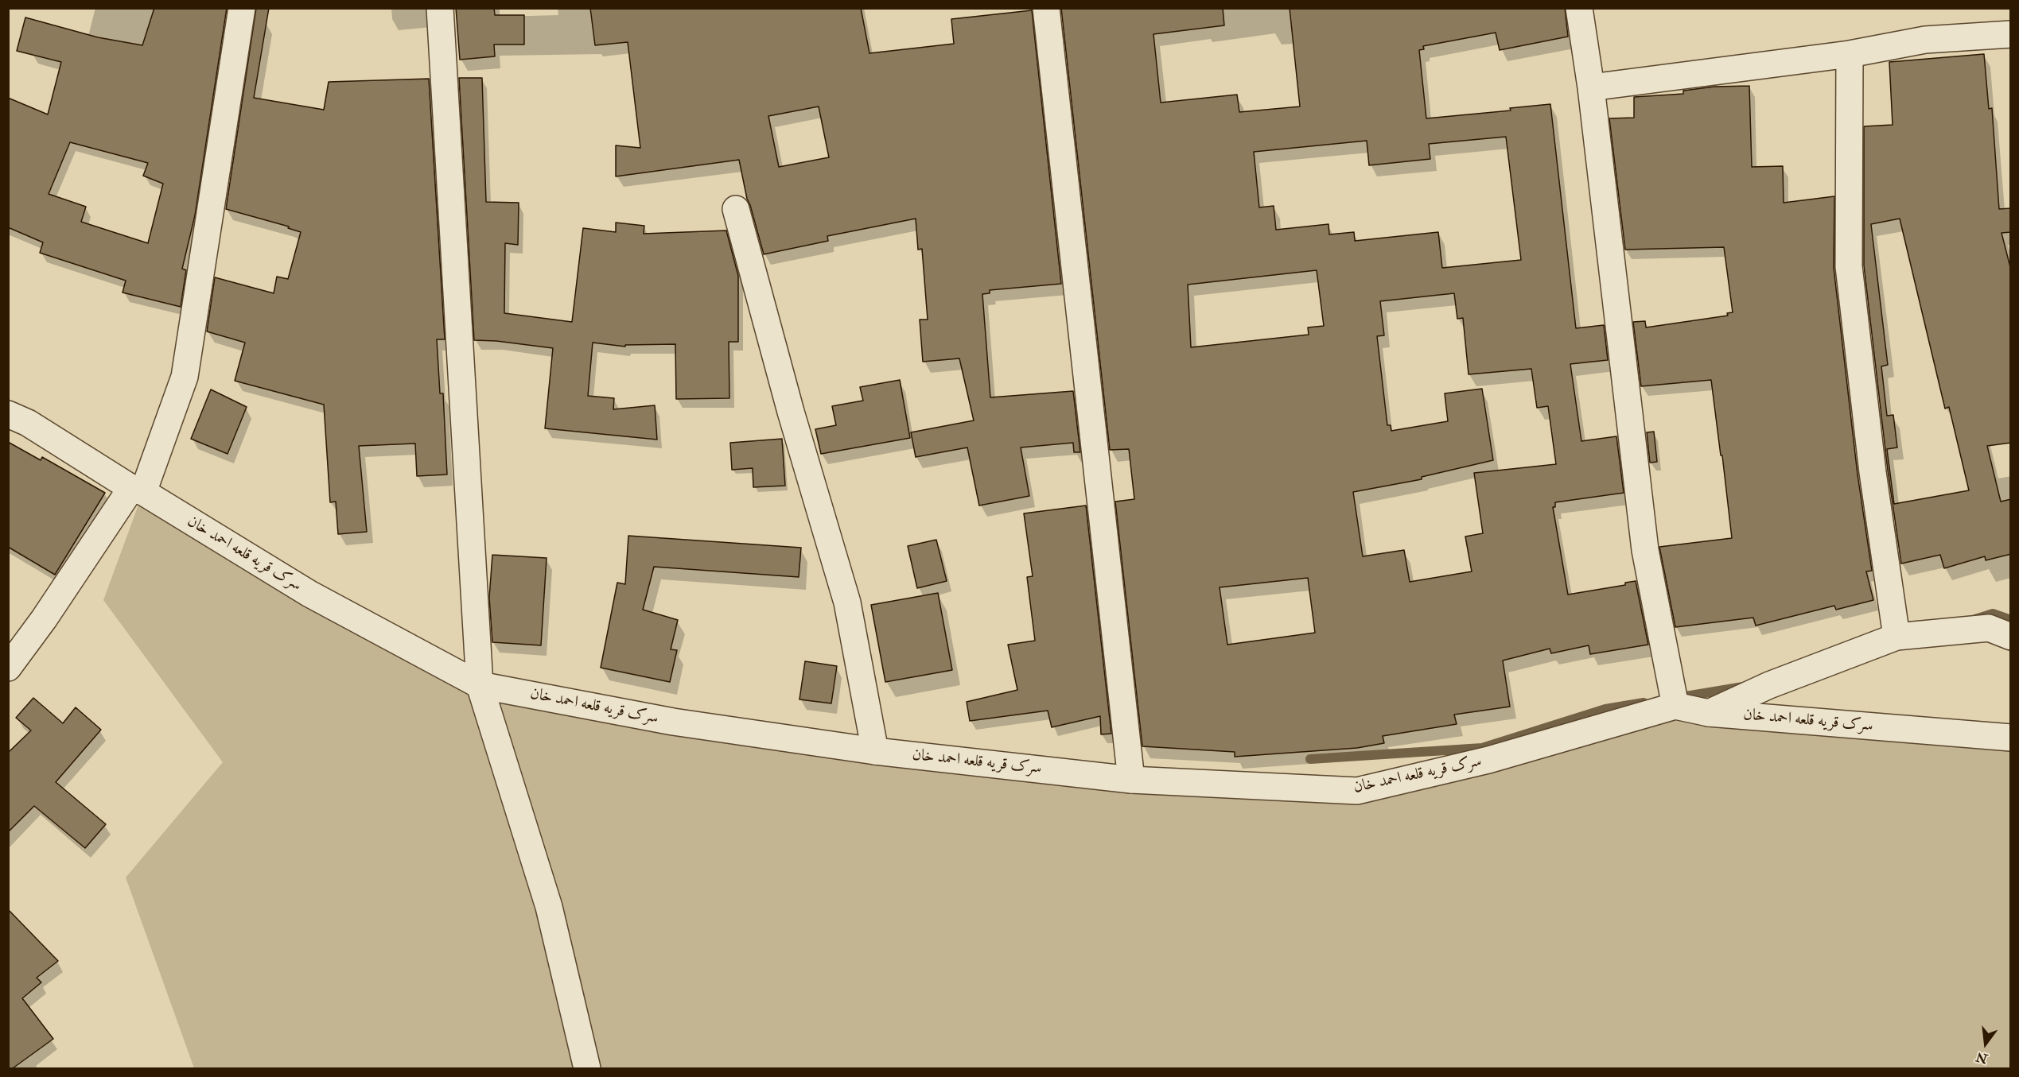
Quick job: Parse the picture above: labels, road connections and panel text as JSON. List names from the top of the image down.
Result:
{
  "streets": {
    "street": ["سرک قریه قلعه احمد خان"]
  },
  "north": "bottom"
}
